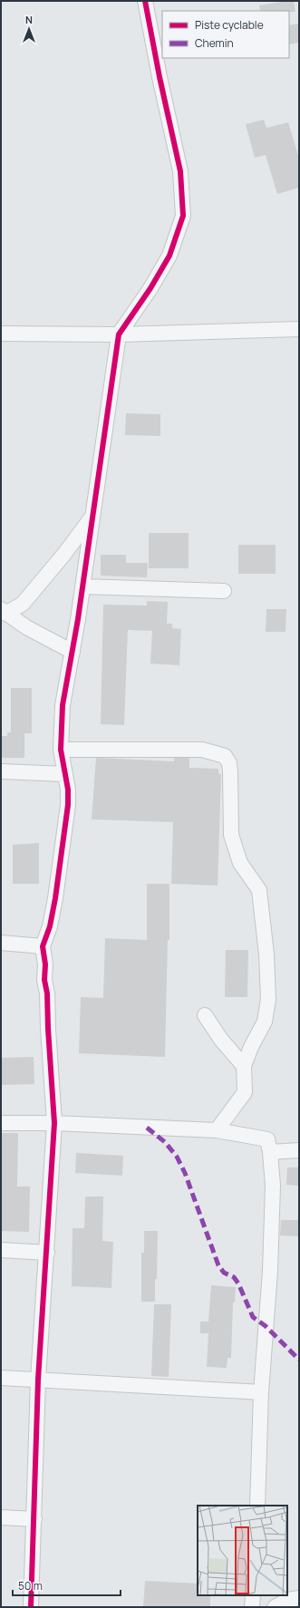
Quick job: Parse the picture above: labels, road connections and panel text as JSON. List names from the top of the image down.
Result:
{
  "legend": ["Piste cyclable", "Chemin"],
  "scale_bar": "50 m",
  "north": "top"
}
